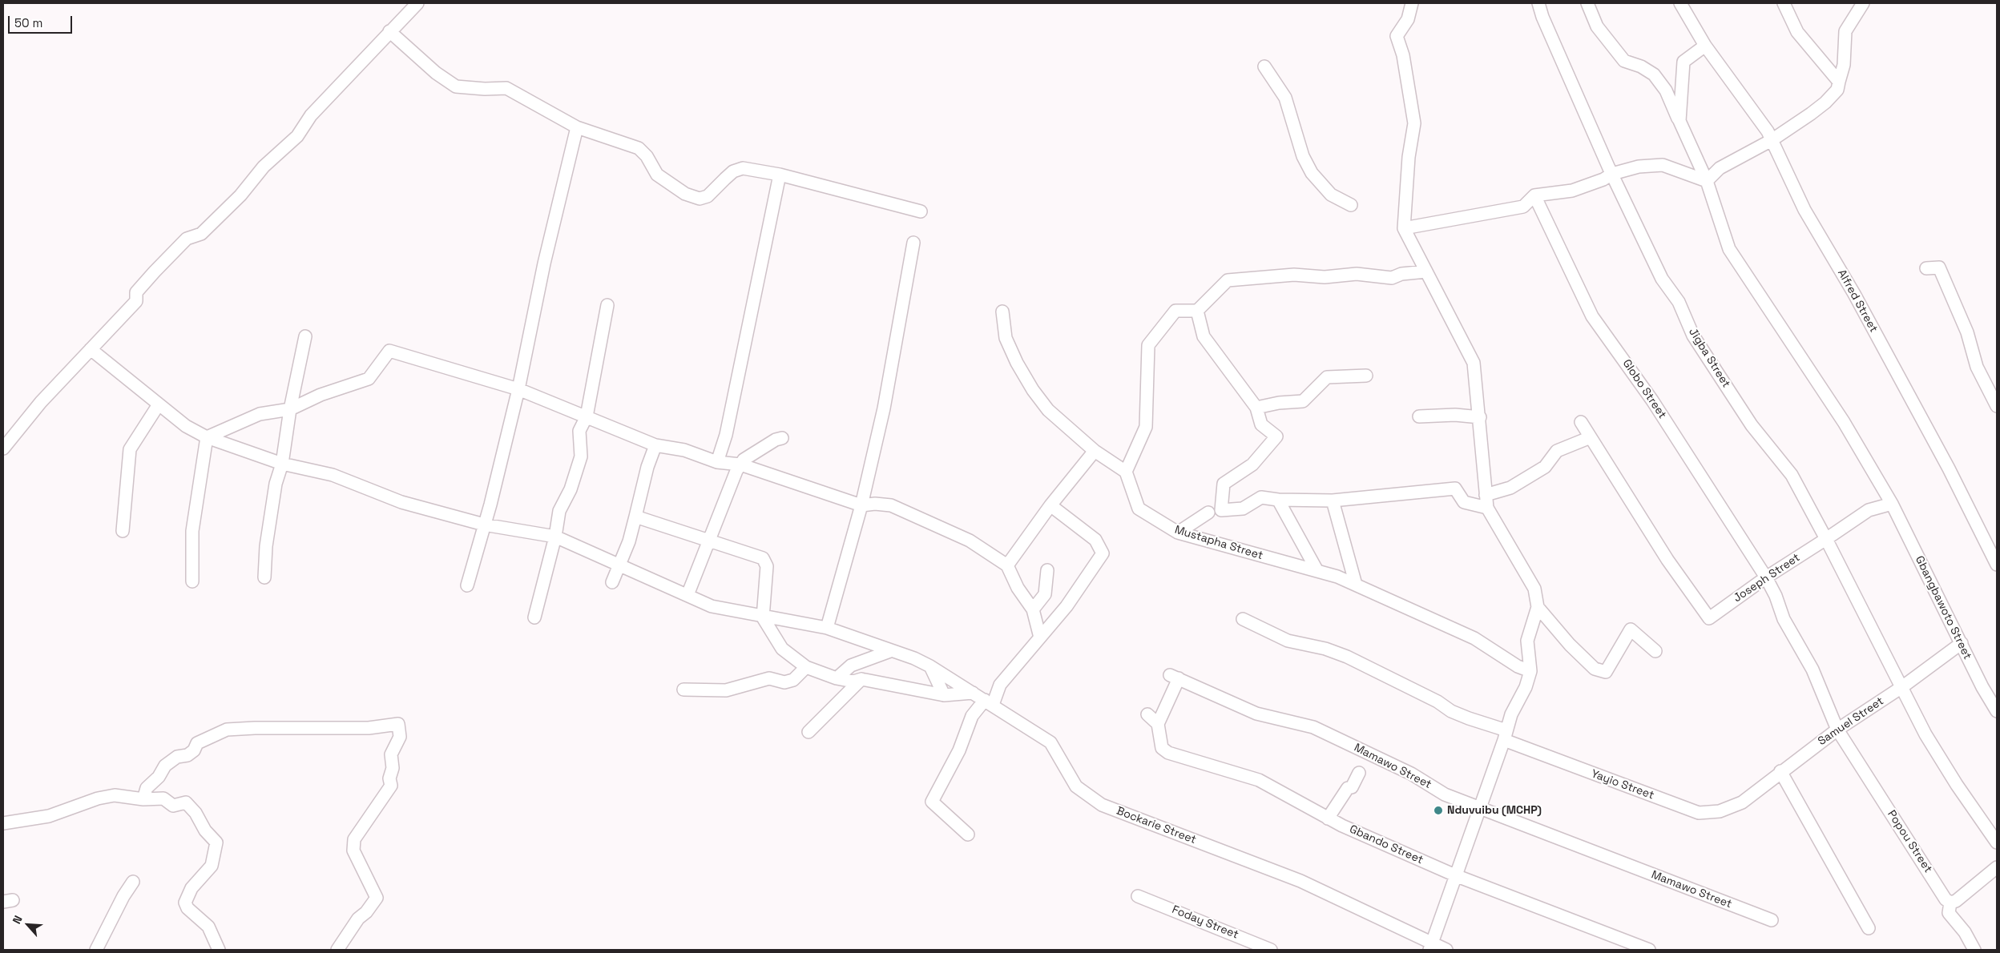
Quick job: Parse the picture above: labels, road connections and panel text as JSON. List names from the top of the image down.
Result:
{
  "streets": {
    "street": [
      "Alfred Street",
      "Jigba Street",
      "Globo Street",
      "Mustapha Street",
      "Joseph Street",
      "Gbangbawoto Street",
      "Samuel Street",
      "Mamawo Street",
      "Yayio Street",
      "Bockarie Street",
      "Popou Street",
      "Gbando Street",
      "Foday Street"
    ]
  },
  "crossings": [
    ["Jigba Street", "Joseph Street"],
    ["Jigba Street", "Samuel Street"],
    ["Globo Street", "Joseph Street"],
    ["Globo Street", "Samuel Street"],
    ["Globo Street", "Popou Street"],
    ["Joseph Street", "Gbangbawoto Street"],
    ["Gbangbawoto Street", "Samuel Street"],
    ["Samuel Street", "Yayio Street"],
    ["Samuel Street", "Popou Street"],
    ["Mamawo Street", "Gbando Street"]
  ],
  "places": ["Nduvuibu (MCHP)"],
  "scale_bar": "50 m",
  "north": "top left"
}
